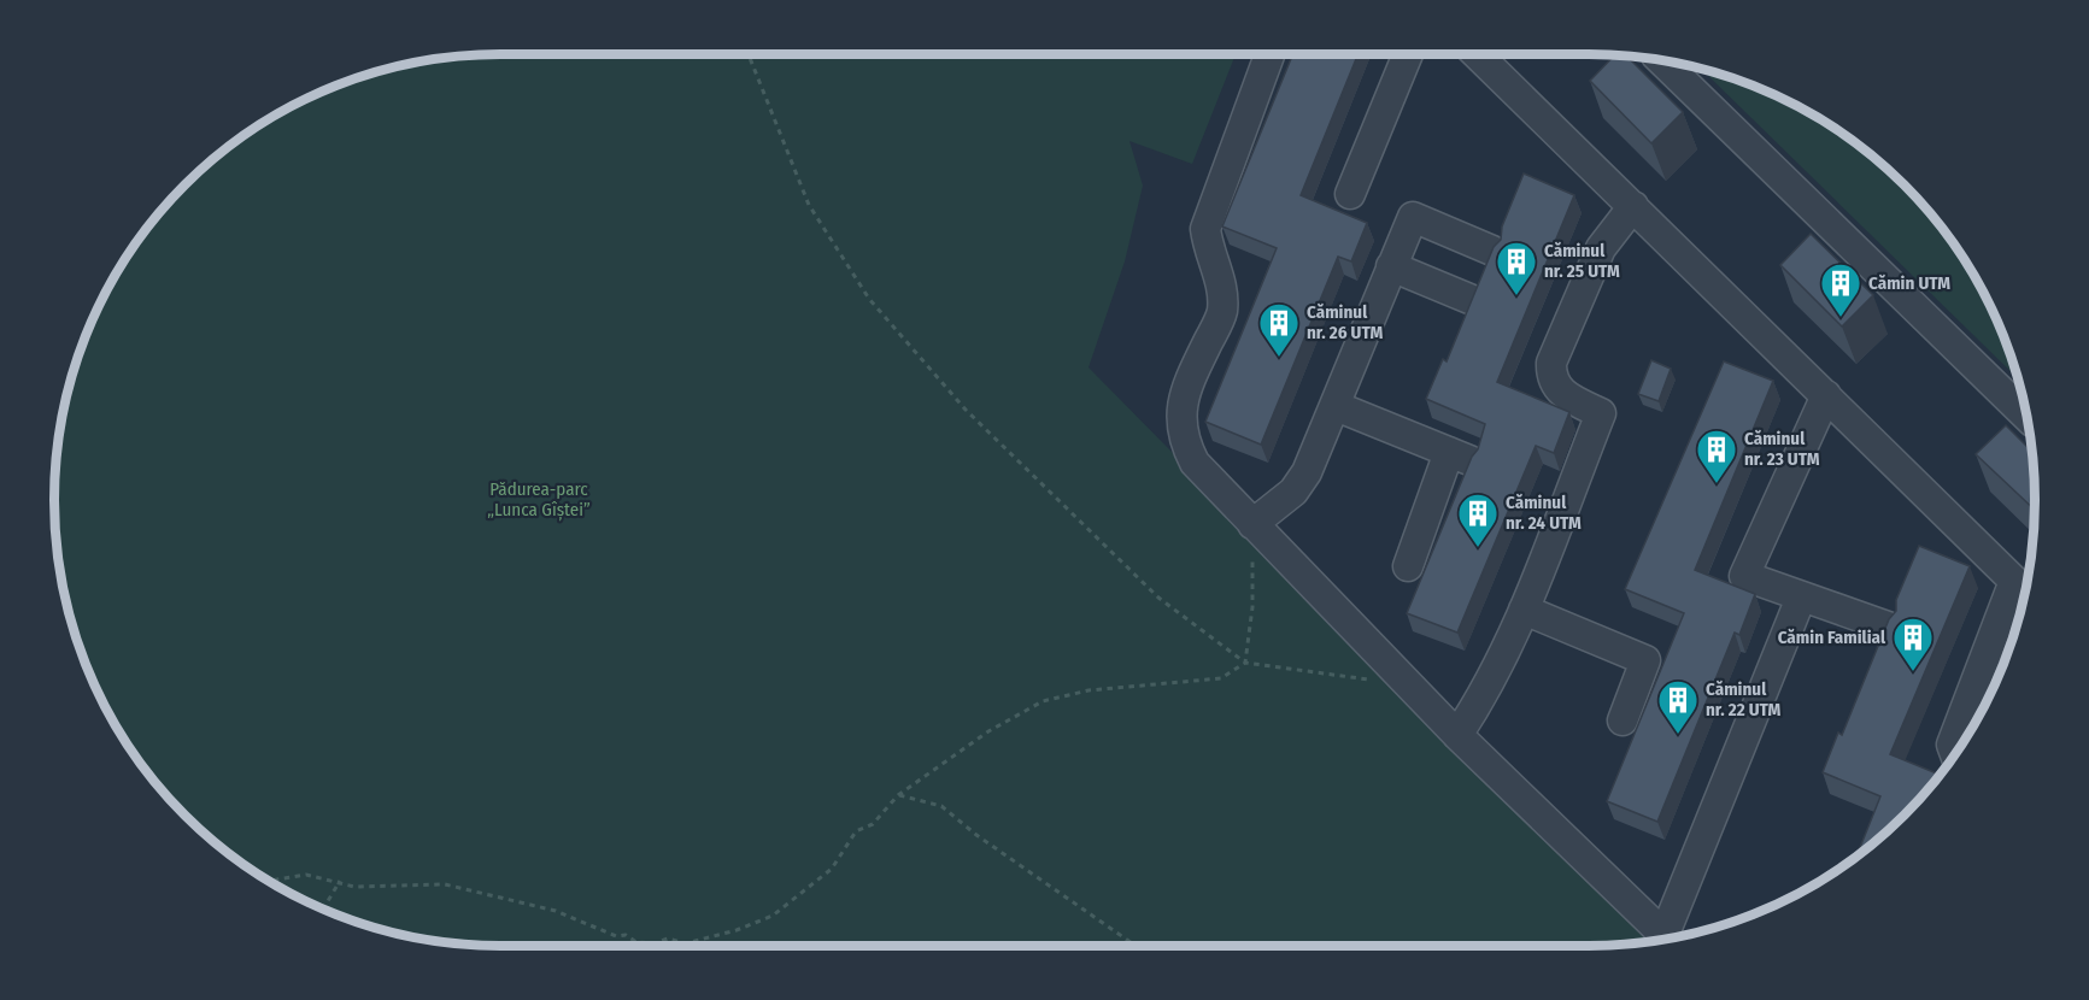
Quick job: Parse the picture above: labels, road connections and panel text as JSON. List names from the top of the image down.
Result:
{
  "parks": ["Pădurea-parc „Lunca Gîștei”"],
  "places": {
    "building": [
      "Căminul nr. 25 UTM",
      "Cămin UTM",
      "Căminul nr. 26 UTM",
      "Căminul nr. 23 UTM",
      "Căminul nr. 24 UTM",
      "Cămin Familial",
      "Căminul nr. 22 UTM"
    ]
  }
}
